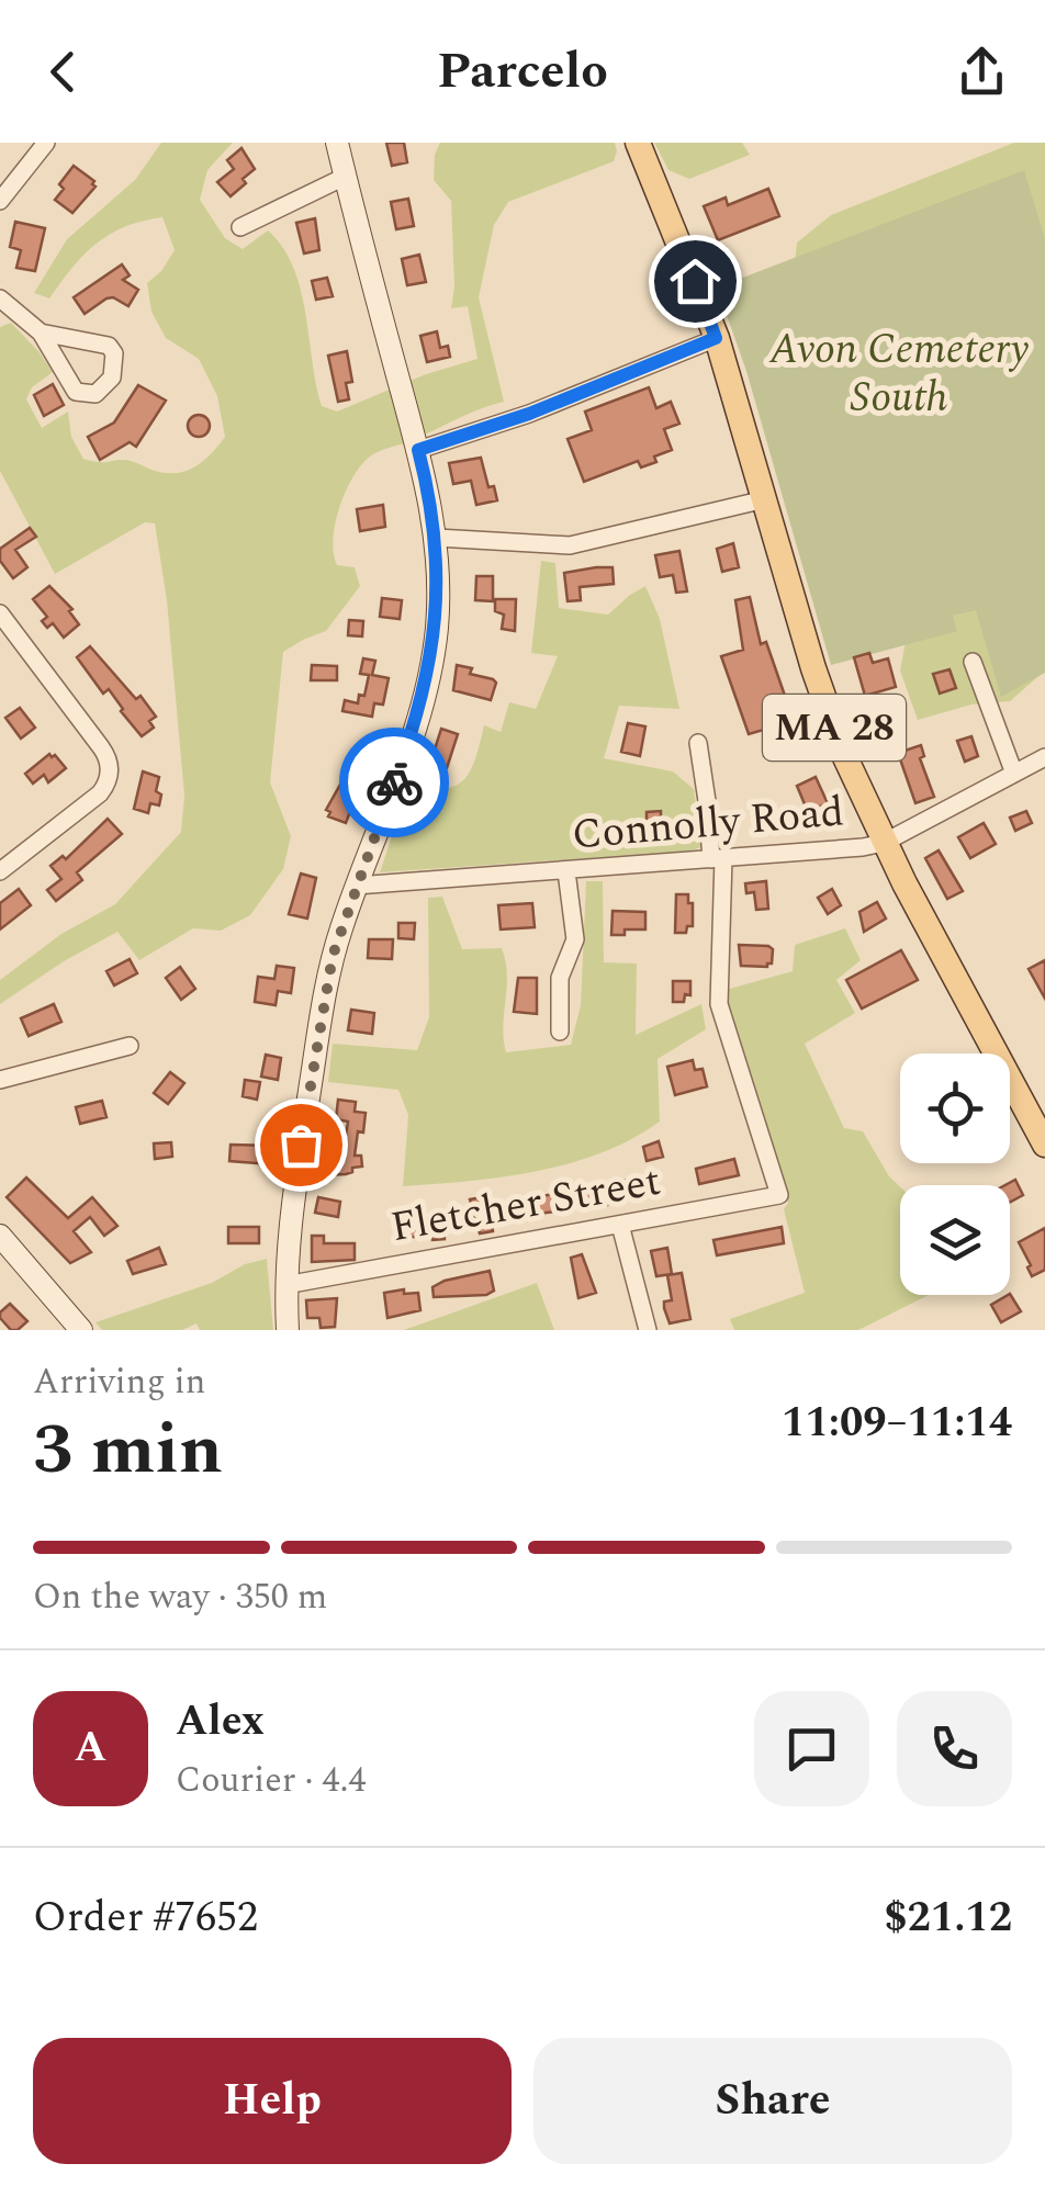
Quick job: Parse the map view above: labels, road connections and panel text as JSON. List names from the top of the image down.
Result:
{
  "streets": {
    "main road": ["MA 28"],
    "street": ["Connolly Road", "Fletcher Street"]
  },
  "crossings": [
    ["MA 28", "Connolly Road"],
    ["Connolly Road", "Fletcher Street"]
  ],
  "parks": ["Avon Cemetery South"],
  "page": {
    "header": "Parcelo",
    "heading": ["3 min", "Arriving in", "11:09–11:14"],
    "panel": [
      "Alex",
      "Courier · 4.4",
      "Order #7652",
      "$21.12"
    ],
    "bar": "On the way · 350 m",
    "round": "A",
    "buttons": ["Help", "Share"]
  }
}
